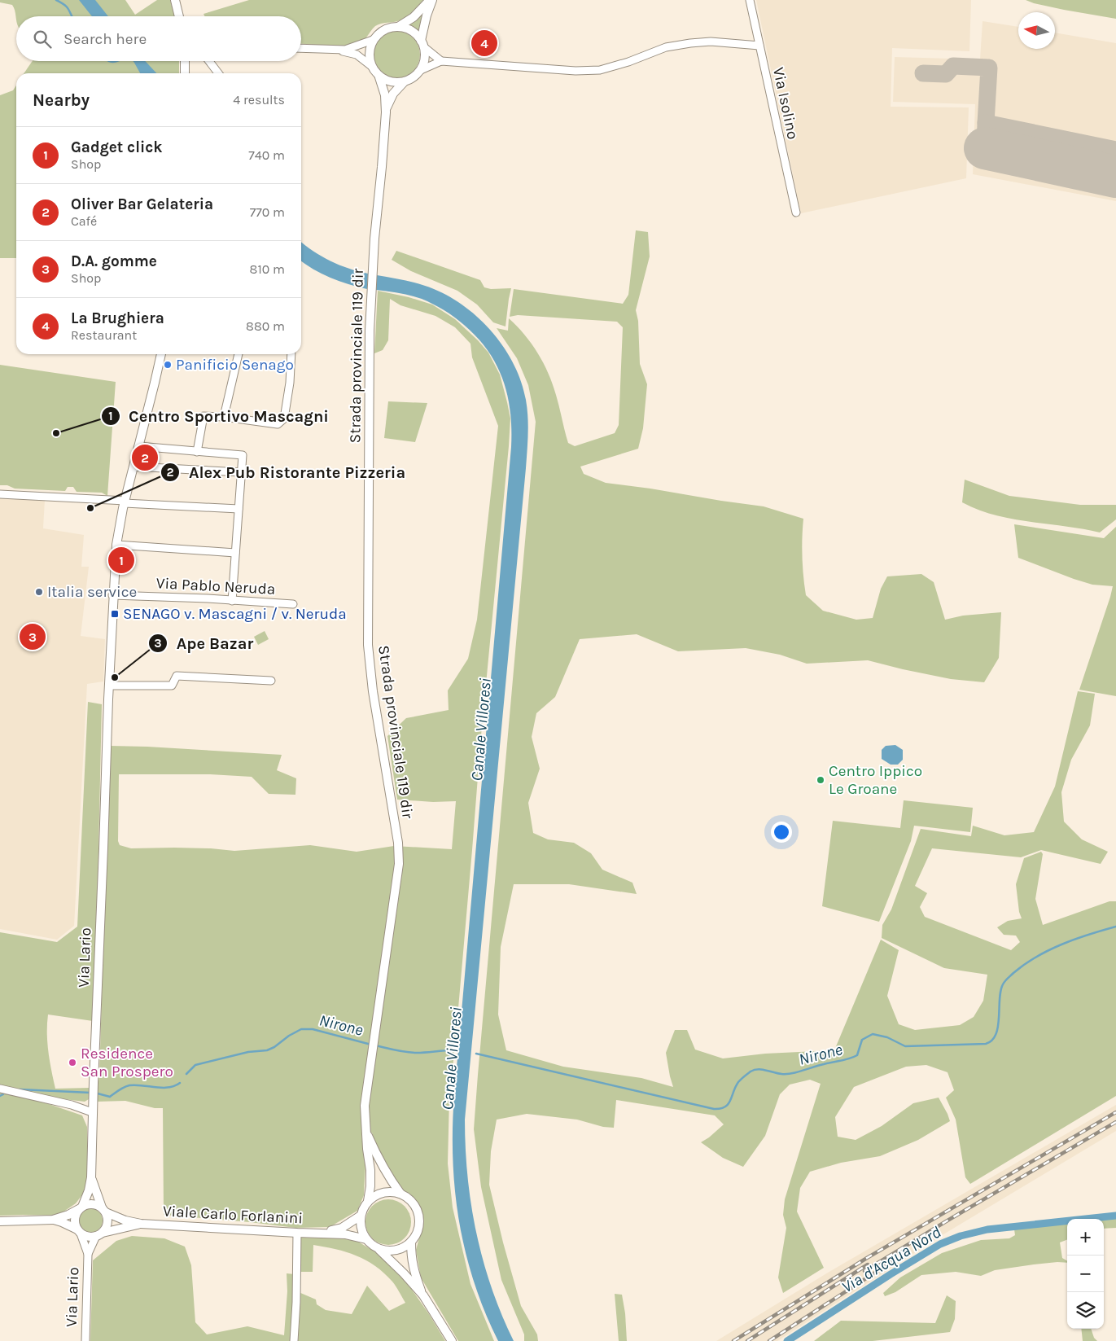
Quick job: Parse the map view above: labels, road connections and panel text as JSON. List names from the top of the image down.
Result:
{
  "streets": {
    "street": [
      "Via Isolino",
      "Strada provinciale 119 dir",
      "Via Pablo Neruda",
      "Via Lario",
      "Viale Carlo Forlanini"
    ]
  },
  "crossings": [
    ["Strada provinciale 119 dir", "Viale Carlo Forlanini"],
    ["Via Pablo Neruda", "Via Lario"],
    ["Via Lario", "Viale Carlo Forlanini"]
  ],
  "water": ["Canale Villoresi", "Nirone", "Via d'Acqua Nord"],
  "places": {
    "other": [
      "Panificio Senago",
      "Centro Sportivo Mascagni",
      "Alex Pub Ristorante Pizzeria",
      "Italia service",
      "Ape Bazar",
      "Centro Ippico Le Groane",
      "Residence San Prospero"
    ],
    "transit": ["SENAGO v. Mascagni / v. Neruda"]
  },
  "north": "left",
  "page": {
    "search": "Search here",
    "pins": [
      "4",
      "2",
      "1",
      "3"
    ],
    "heading": ["Nearby", "4 results"],
    "list": [
      {
        "mark": "1",
        "name": "Gadget click",
        "note": "Shop",
        "value": "740 m"
      },
      {
        "mark": "2",
        "name": "Oliver Bar Gelateria",
        "note": "Café",
        "value": "770 m"
      },
      {
        "mark": "3",
        "name": "D.A. gomme",
        "note": "Shop",
        "value": "810 m"
      },
      {
        "mark": "4",
        "name": "La Brughiera",
        "note": "Restaurant",
        "value": "880 m"
      }
    ],
    "map_buttons": ["+", "−"]
  }
}
